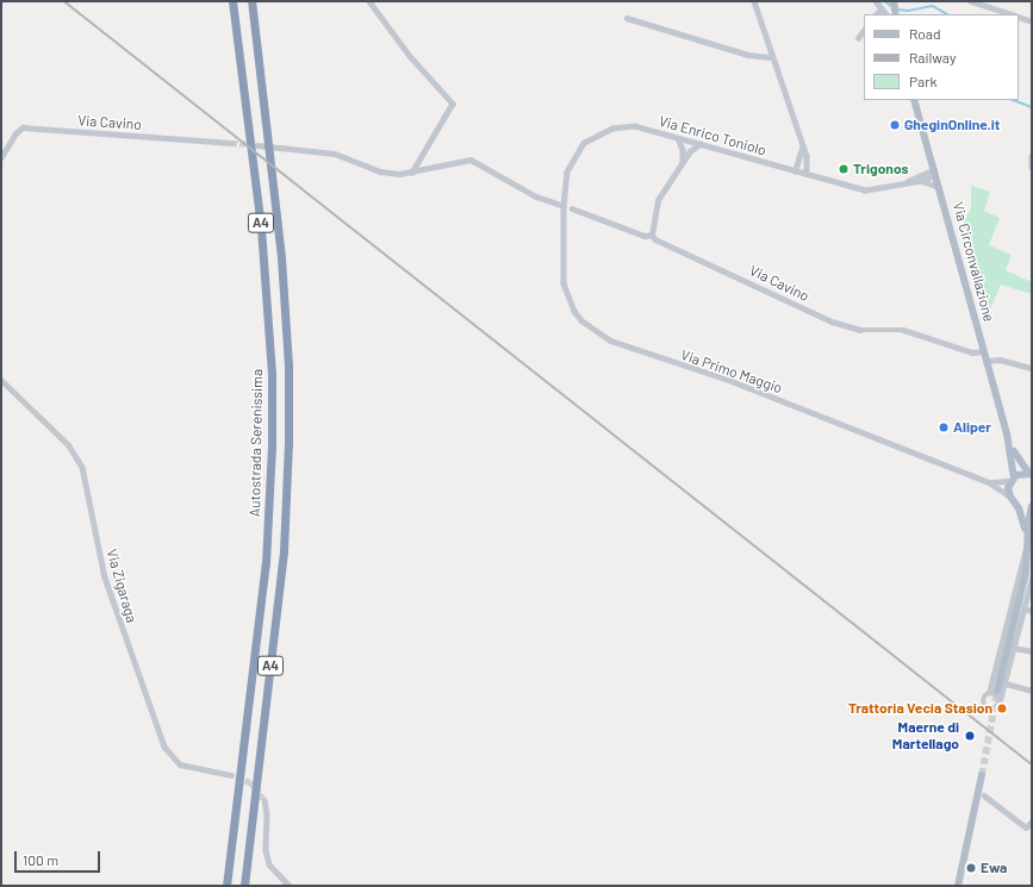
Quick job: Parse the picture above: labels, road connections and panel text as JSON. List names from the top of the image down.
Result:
{
  "streets": {
    "highway": ["A4", "Autostrada Serenissima"],
    "main road": ["Via Circonvallazione"],
    "street": [
      "Via Cavino",
      "Via Enrico Toniolo",
      "Via Primo Maggio",
      "Via Zigaraga"
    ]
  },
  "crossings": [
    ["Via Cavino", "Via Circonvallazione"],
    ["Via Enrico Toniolo", "Via Circonvallazione"],
    ["Via Enrico Toniolo", "Via Primo Maggio"],
    ["Via Circonvallazione", "Via Primo Maggio"]
  ],
  "places": [
    "GheginOnline.it",
    "Trigonos",
    "Aliper",
    "Trattoria Vecia Stasion",
    "Maerne di Martellago",
    "Ewa"
  ],
  "legend": ["Road", "Railway", "Park"],
  "scale_bar": "100 m"
}
